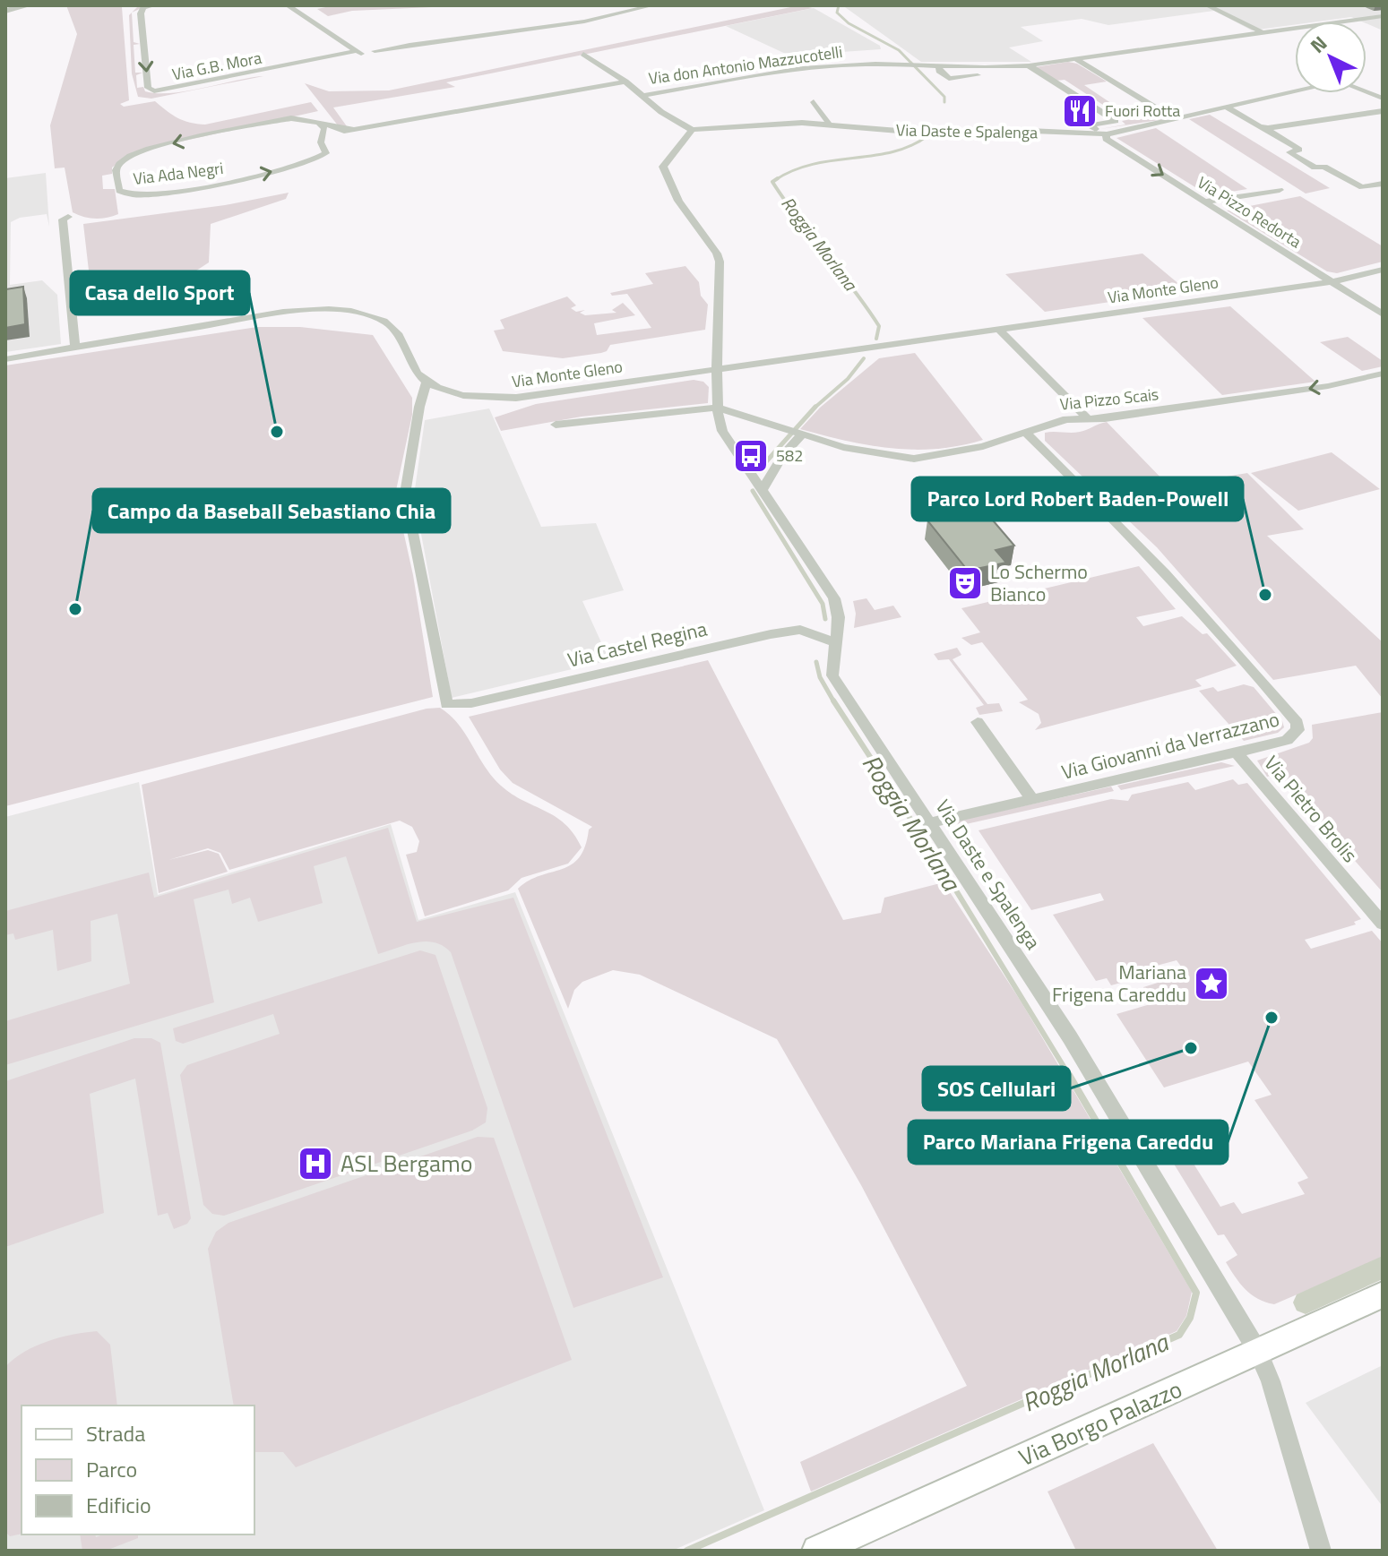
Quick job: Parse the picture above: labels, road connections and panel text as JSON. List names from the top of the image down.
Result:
{
  "streets": {
    "main road": ["Via Borgo Palazzo"],
    "street": [
      "Via don Antonio Mazzucotelli",
      "Via G.B. Mora",
      "Via Daste e Spalenga",
      "Via Ada Negri",
      "Via Pizzo Redorta",
      "Via Monte Gleno",
      "Via Pizzo Scais",
      "Via Castel Regina",
      "Via Giovanni da Verrazzano",
      "Via Pietro Brolis"
    ]
  },
  "crossings": [
    ["Via Daste e Spalenga", "Via Pizzo Redorta"],
    ["Via Daste e Spalenga", "Via Monte Gleno"],
    ["Via Daste e Spalenga", "Via Castel Regina"],
    ["Via Daste e Spalenga", "Via Giovanni da Verrazzano"],
    ["Via Daste e Spalenga", "Via Borgo Palazzo"],
    ["Via Pizzo Redorta", "Via Monte Gleno"],
    ["Via Monte Gleno", "Via Castel Regina"],
    ["Via Pizzo Scais", "Via Giovanni da Verrazzano"],
    ["Via Giovanni da Verrazzano", "Via Pietro Brolis"]
  ],
  "one_way": ["Via Pizzo Redorta", "Via Pizzo Scais"],
  "water": ["Roggia Morlana"],
  "places": {
    "restaurant": ["Fuori Rotta"],
    "other": [
      "Casa dello Sport",
      "Parco Lord Robert Baden-Powell",
      "Campo da Baseball Sebastiano Chia",
      "Parco Mariana Frigena Careddu",
      "SOS Cellulari"
    ],
    "bus stop": ["582"],
    "theatre": ["Lo Schermo Bianco"],
    "place": ["Mariana Frigena Careddu"],
    "hospital": ["ASL Bergamo"]
  },
  "legend": ["Strada", "Parco", "Edificio"],
  "north": "top left"
}
